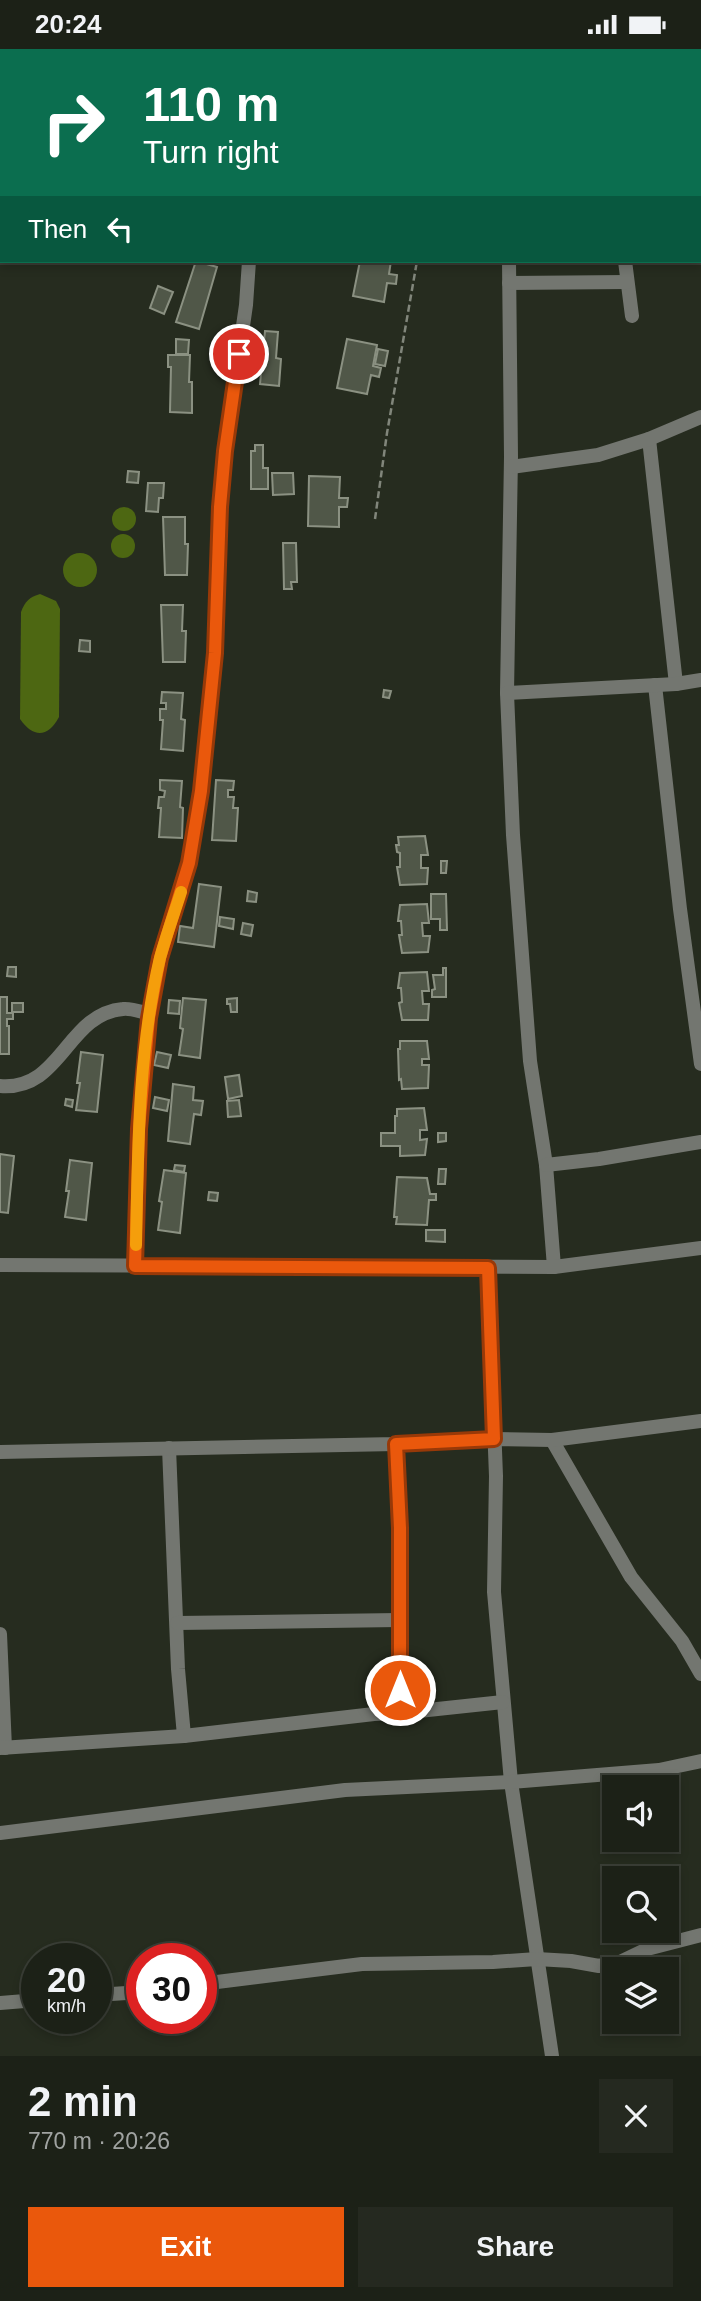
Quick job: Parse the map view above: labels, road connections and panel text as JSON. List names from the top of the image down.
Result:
{
  "page": {
    "status": "20:24",
    "turn": ["110 m", "Turn right"],
    "then": "Then",
    "speed": "20 km/h",
    "limit": "30",
    "heading": ["2 min", "770 m · 20:26"],
    "buttons": ["Exit", "Share"]
  }
}
